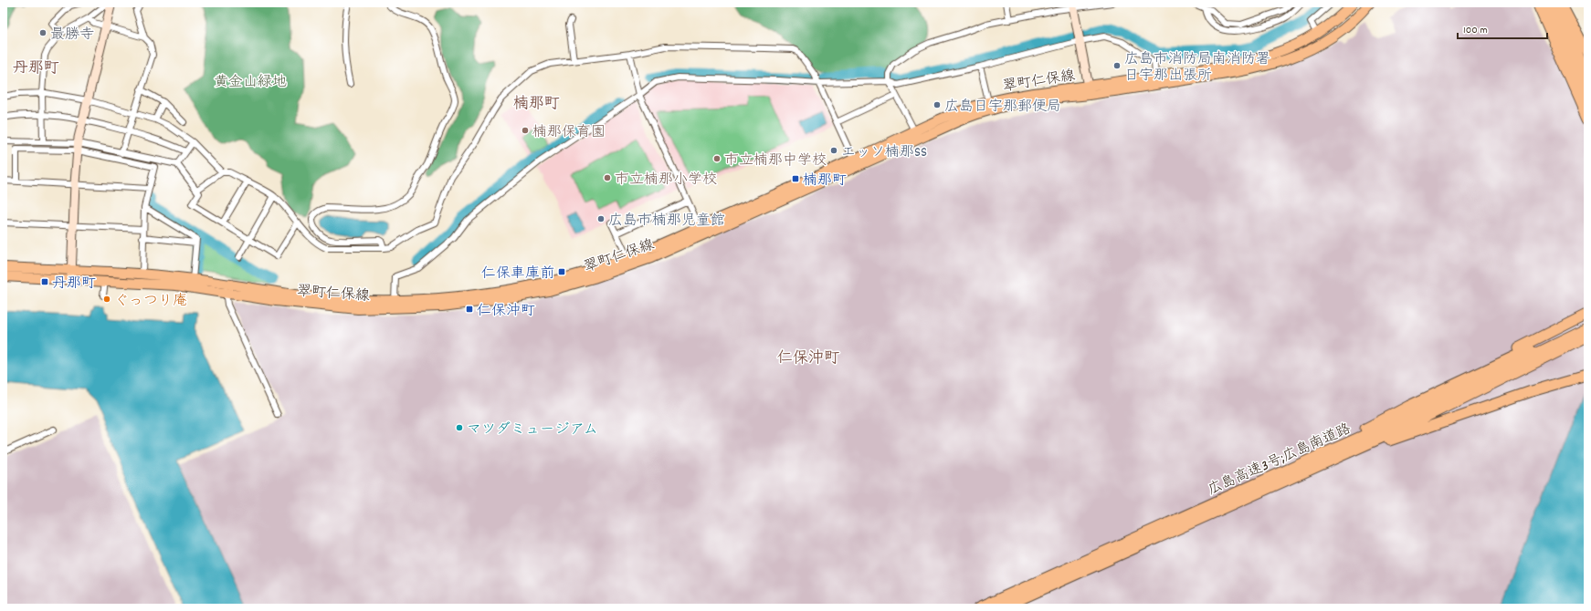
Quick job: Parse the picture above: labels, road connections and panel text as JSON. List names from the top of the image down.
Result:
{
  "streets": {
    "highway": ["広島高速3号;広島南道路"],
    "main road": ["翠町仁保線"]
  },
  "districts": ["丹那町", "楠那町", "仁保沖町"],
  "parks": ["黄金山緑地"],
  "places": {
    "other": [
      "最勝寺",
      "広島市消防局南消防署 日宇那出張所",
      "広島日宇那郵便局",
      "楠那保育園",
      "エッソ楠那SS",
      "市立楠那中学校",
      "市立楠那小学校",
      "広島市楠那児童館",
      "ぐっつり庵",
      "マツダミュージアム"
    ],
    "transit": [
      "楠那町",
      "仁保車庫前",
      "丹那町",
      "仁保沖町"
    ]
  },
  "scale_bar": "100 m"
}
